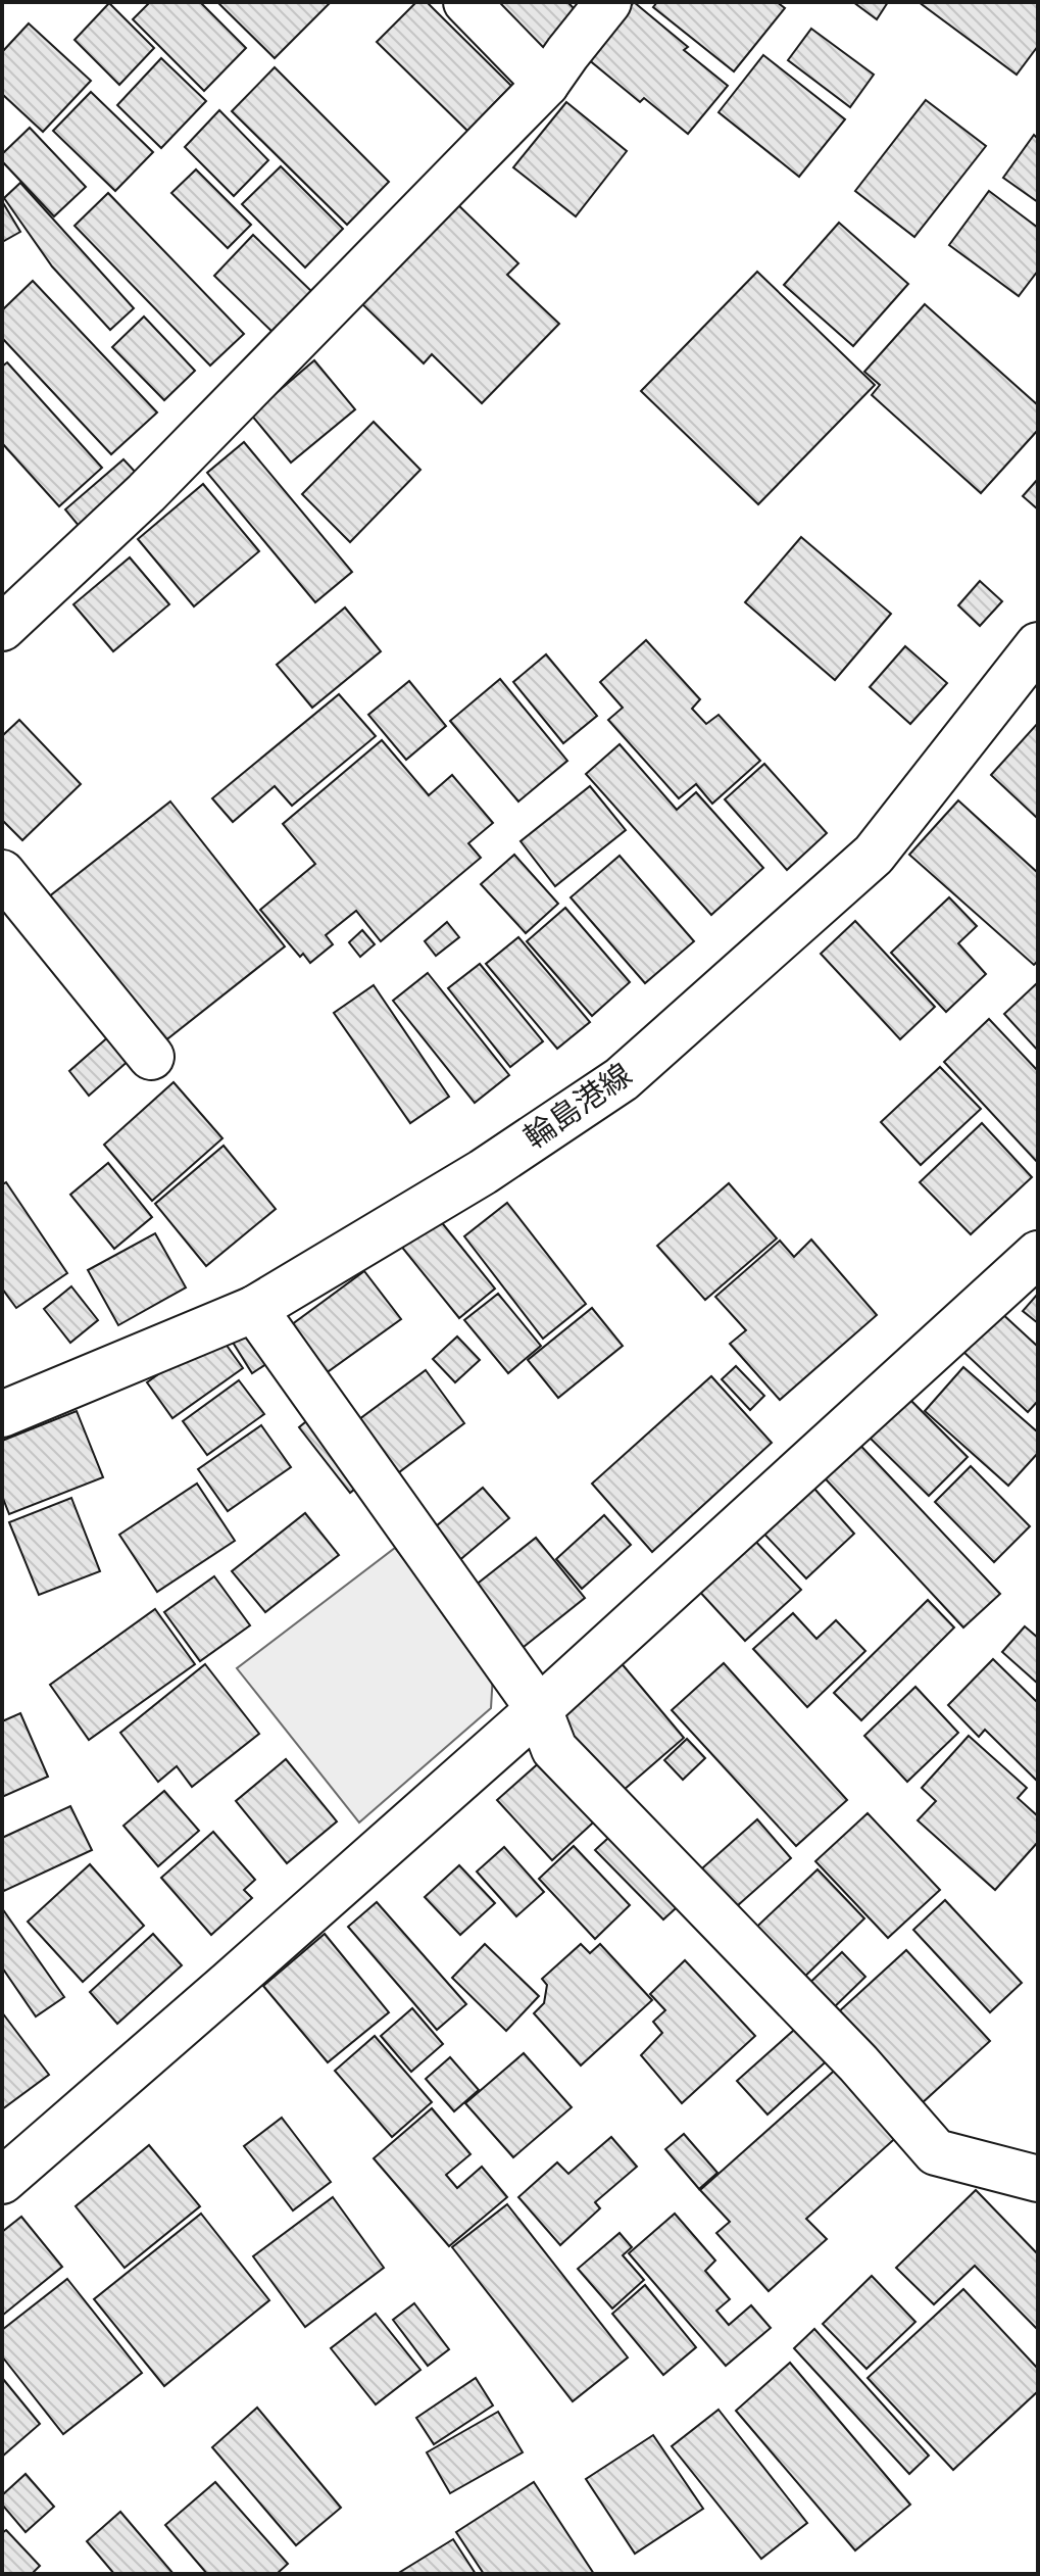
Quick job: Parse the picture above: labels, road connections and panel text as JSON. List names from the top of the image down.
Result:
{
  "streets": {
    "street": ["輪島港線"]
  }
}
